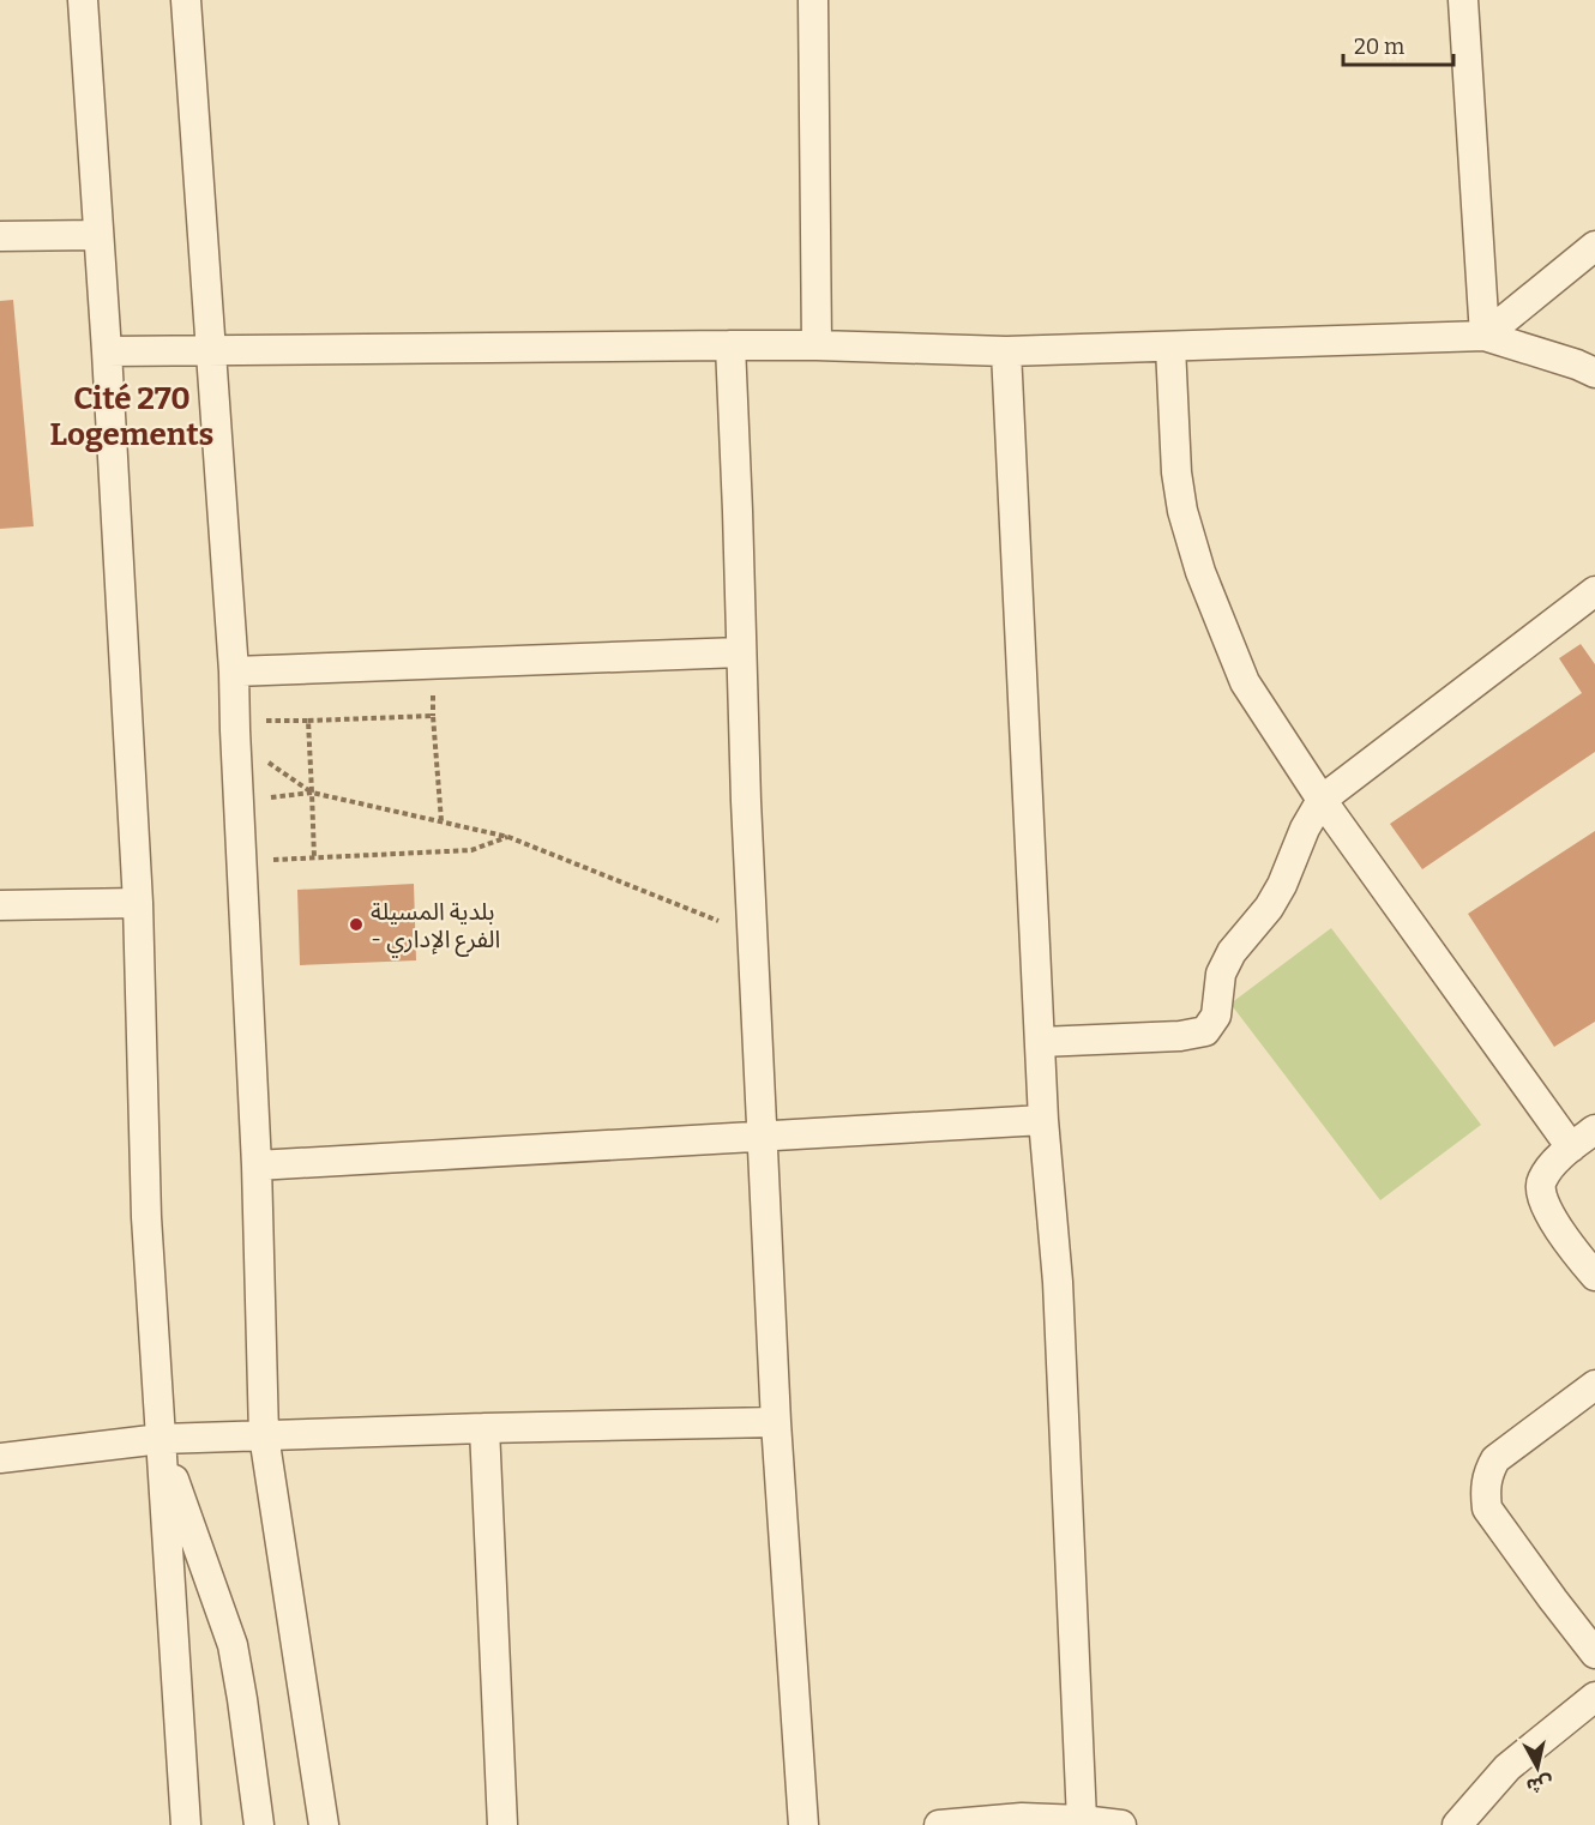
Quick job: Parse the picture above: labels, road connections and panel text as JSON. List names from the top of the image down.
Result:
{
  "districts": ["Cité 270 Logements"],
  "places": ["بلدية المسيلة - الفرع الإداري"],
  "scale_bar": "20 m",
  "north": "bottom"
}
